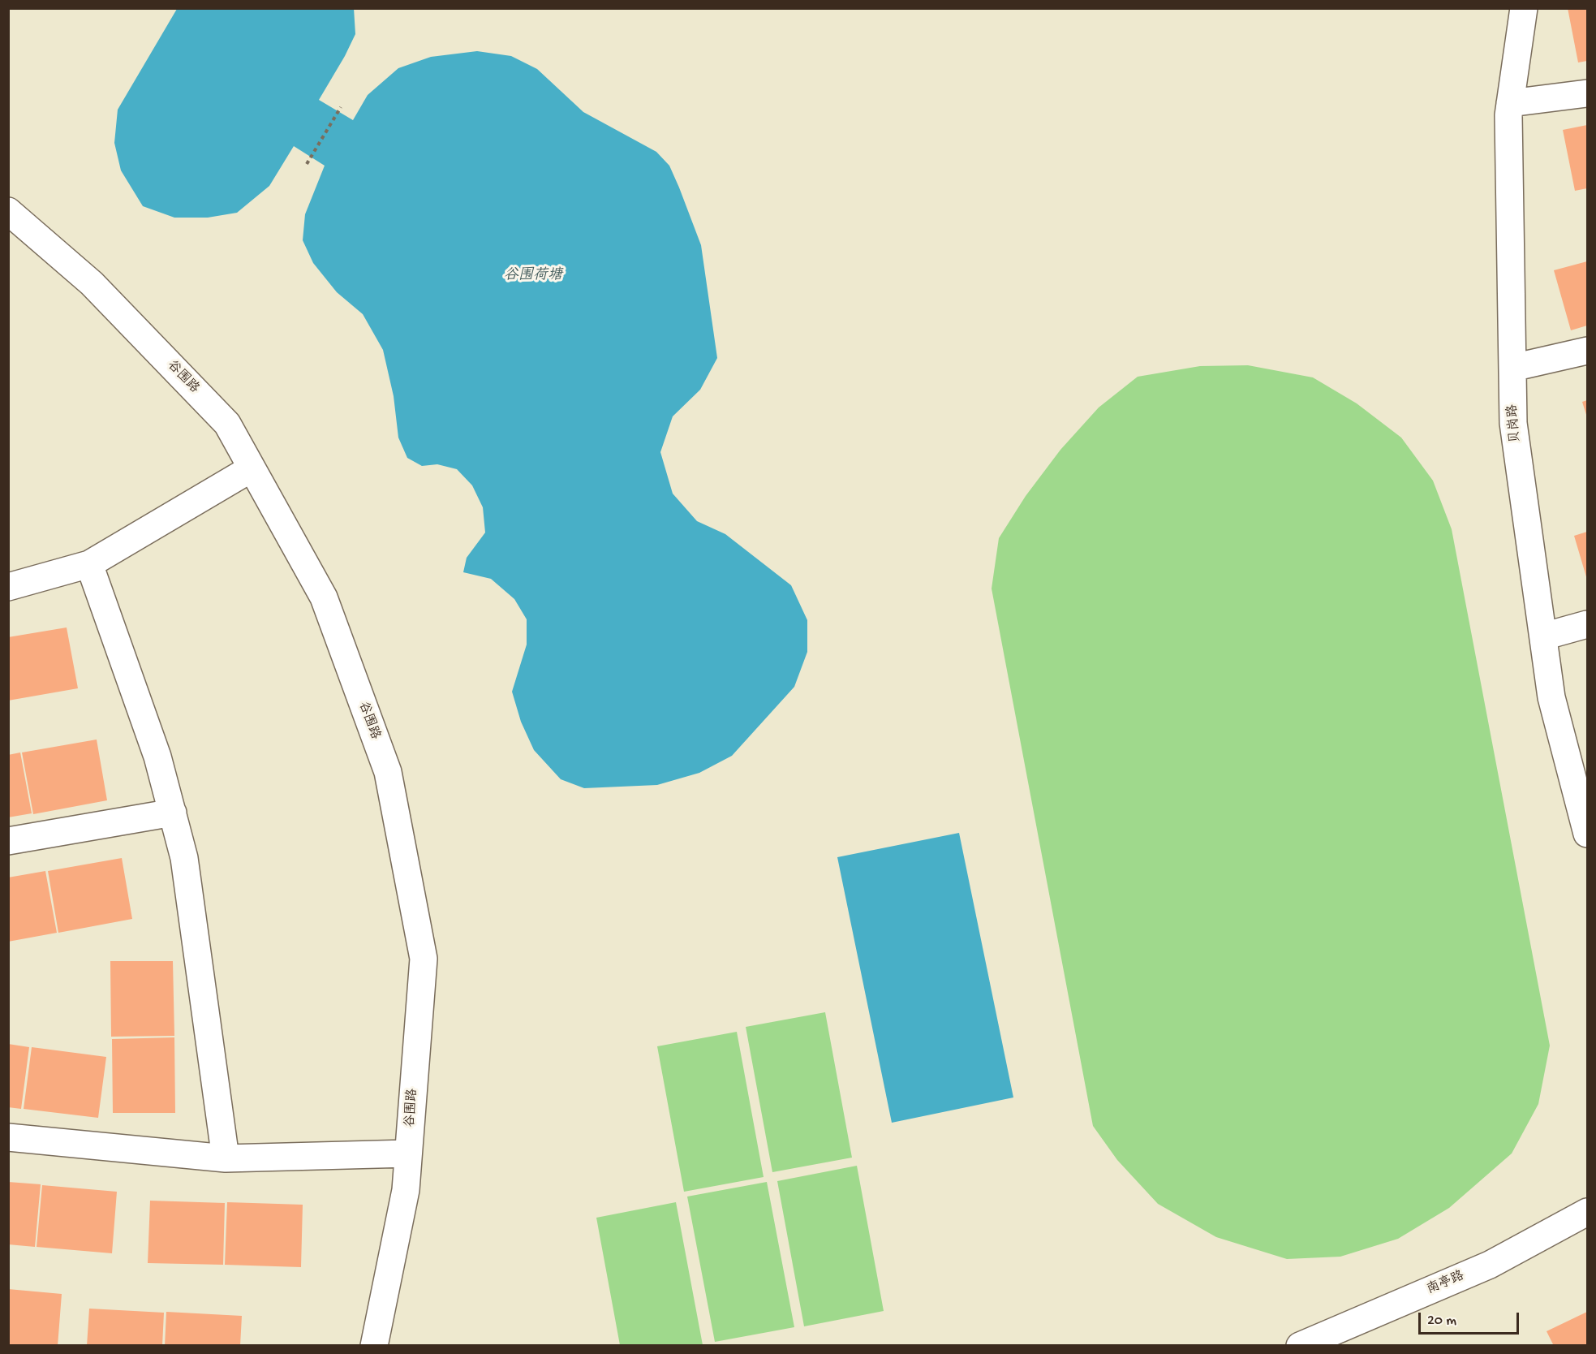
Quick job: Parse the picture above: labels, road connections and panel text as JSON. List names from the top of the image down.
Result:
{
  "streets": {
    "street": ["谷围路", "贝岗路", "南亭路"]
  },
  "water": ["谷围荷塘"],
  "scale_bar": "20 m"
}
